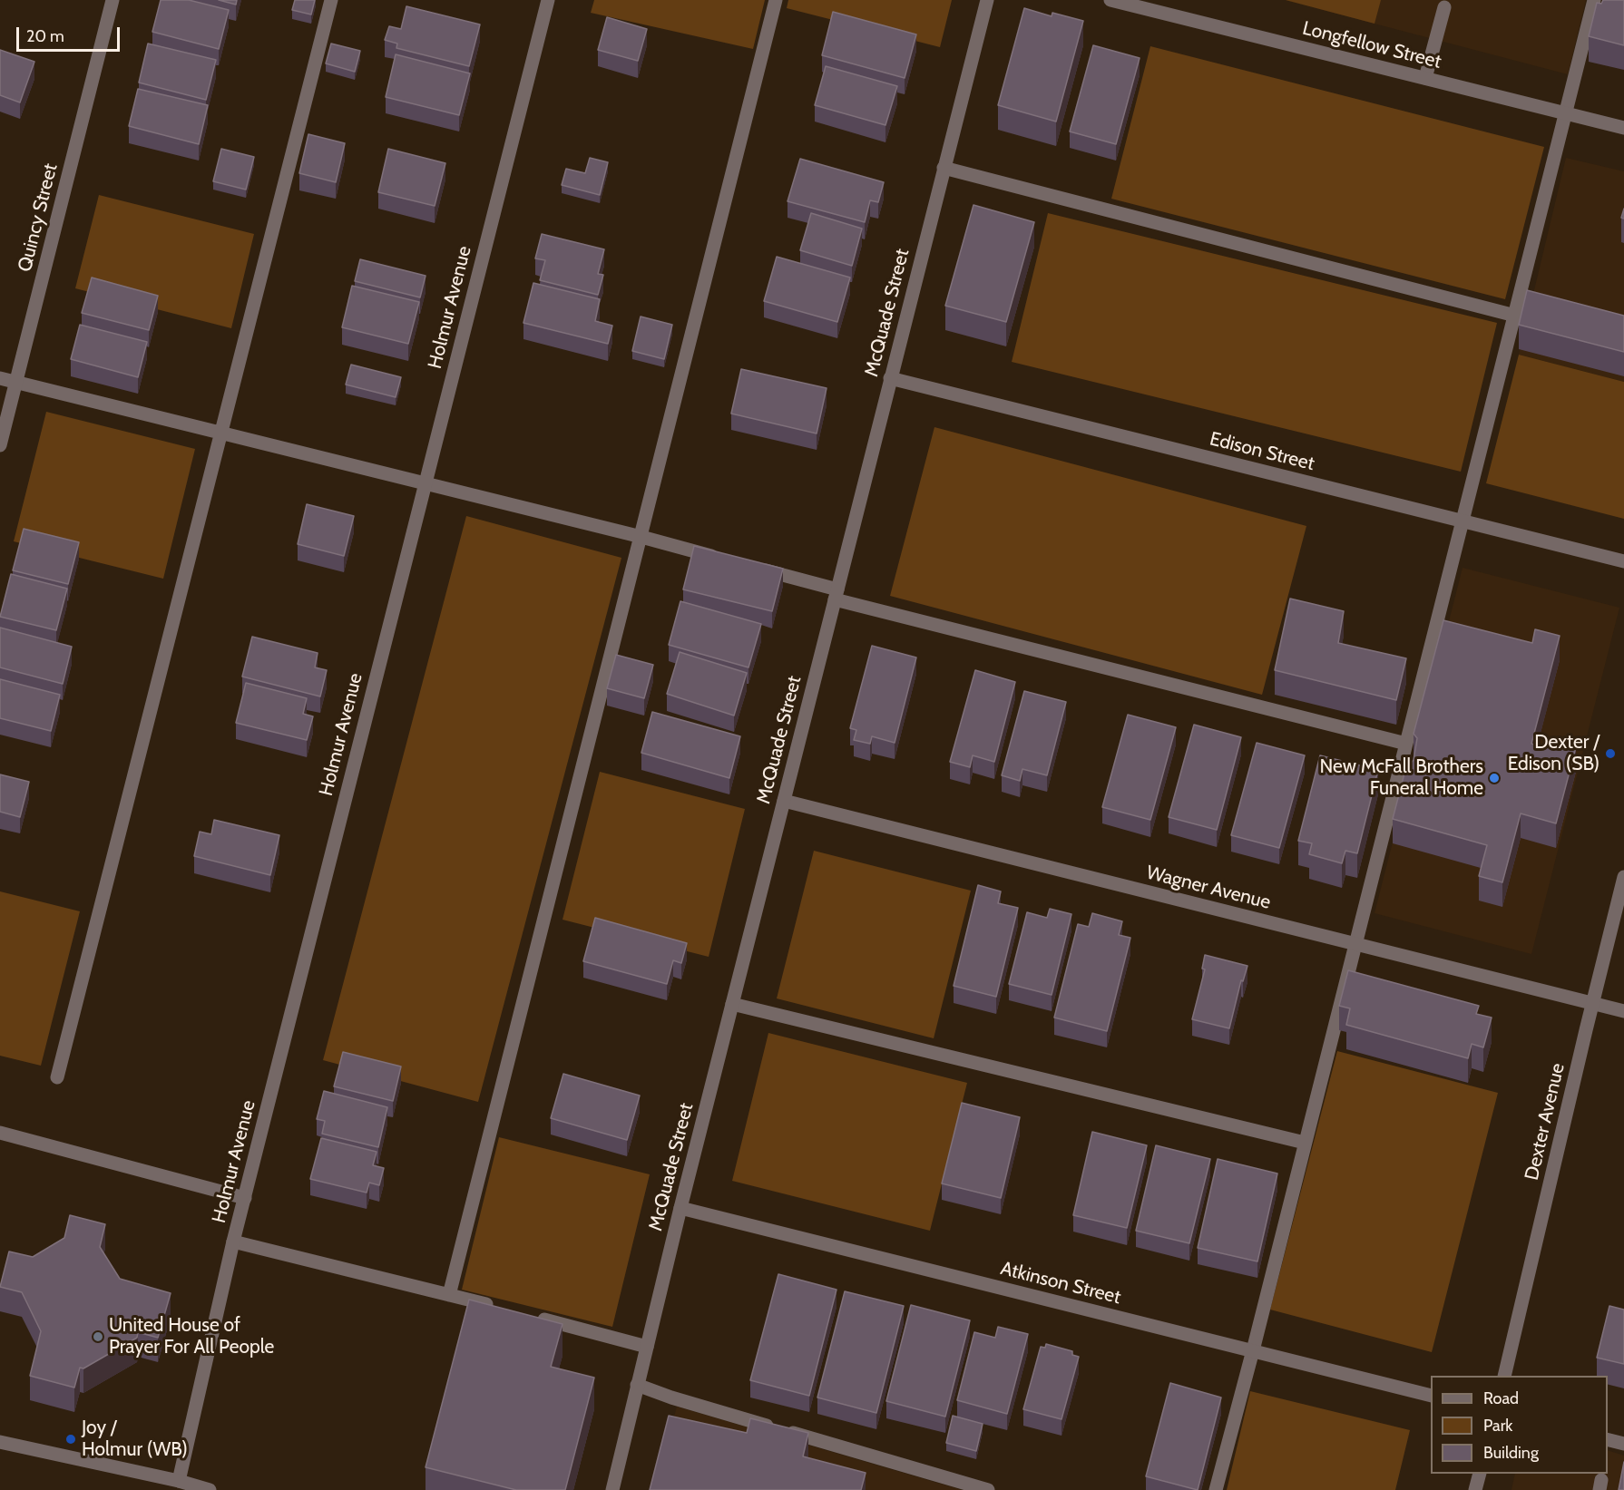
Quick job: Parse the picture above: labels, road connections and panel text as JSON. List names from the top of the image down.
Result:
{
  "streets": {
    "street": [
      "Longfellow Street",
      "Quincy Street",
      "Holmur Avenue",
      "McQuade Street",
      "Edison Street",
      "Wagner Avenue",
      "Dexter Avenue",
      "Atkinson Street"
    ]
  },
  "crossings": [
    ["McQuade Street", "Edison Street"],
    ["McQuade Street", "Wagner Avenue"],
    ["McQuade Street", "Atkinson Street"],
    ["Wagner Avenue", "Dexter Avenue"]
  ],
  "places": [
    "Dexter / Edison (SB)",
    "New McFall Brothers Funeral Home",
    "United House of Prayer For All People",
    "Joy / Holmur (WB)"
  ],
  "legend": ["Road", "Park", "Building"],
  "scale_bar": "20 m"
}
